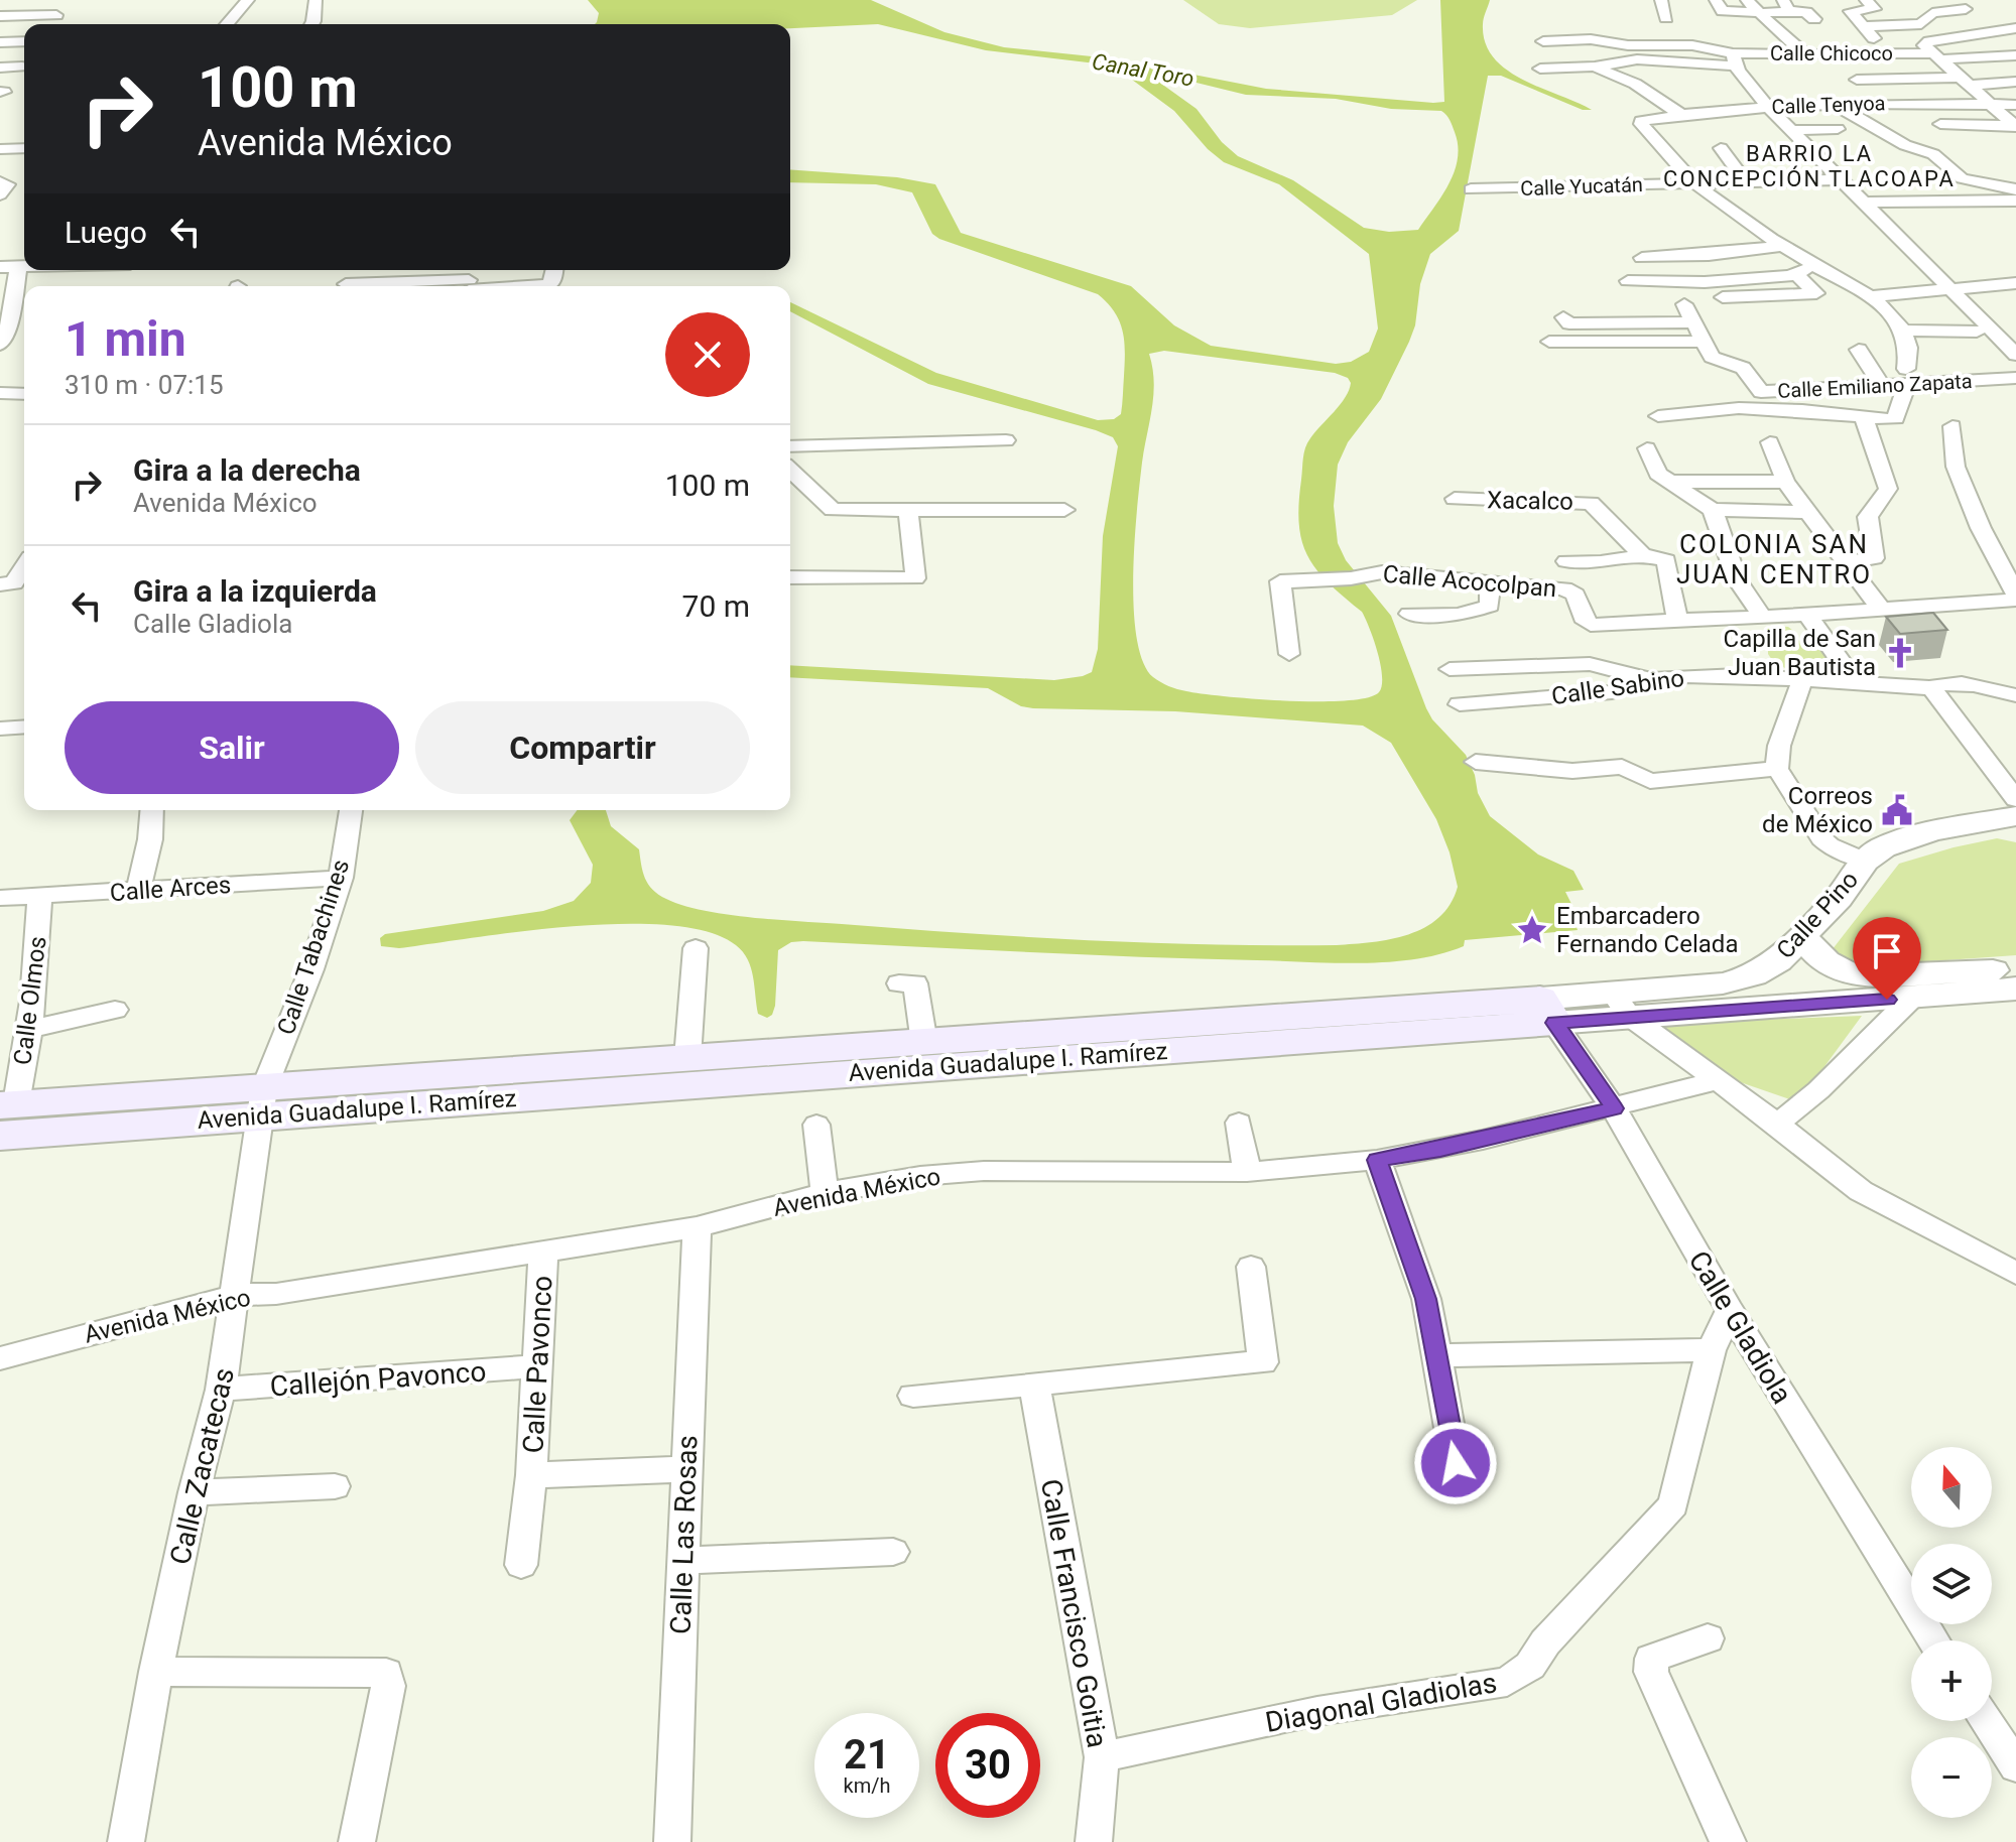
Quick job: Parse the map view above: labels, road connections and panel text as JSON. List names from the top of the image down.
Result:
{
  "streets": {
    "main road": ["Avenida Guadalupe I. Ramírez"],
    "street": [
      "Calle Chicoco",
      "Calle Tenyoa",
      "Calle Yucatán",
      "Calle Emiliano Zapata",
      "Xacalco",
      "Calle Acocolpan",
      "Calle Sabino",
      "Calle Arces",
      "Calle Pino",
      "Calle Tabachines",
      "Calle Olmos",
      "Avenida México",
      "Calle Gladiola",
      "Calle Pavonco",
      "Callejón Pavonco",
      "Calle Zacatecas",
      "Calle Las Rosas",
      "Calle Francisco Goitia",
      "Diagonal Gladiolas"
    ]
  },
  "crossings": [
    ["Calle Tenyoa", "Calle Yucatán"],
    ["Xacalco", "Calle Acocolpan"],
    ["Calle Arces", "Calle Tabachines"],
    ["Calle Arces", "Calle Olmos"],
    ["Calle Pino", "Avenida Guadalupe I. Ramírez"],
    ["Calle Tabachines", "Avenida Guadalupe I. Ramírez"],
    ["Calle Tabachines", "Calle Zacatecas"],
    ["Calle Olmos", "Avenida Guadalupe I. Ramírez"],
    ["Avenida Guadalupe I. Ramírez", "Calle Gladiola"],
    ["Avenida Guadalupe I. Ramírez", "Calle Zacatecas"],
    ["Avenida México", "Calle Gladiola"],
    ["Avenida México", "Calle Pavonco"],
    ["Avenida México", "Calle Zacatecas"],
    ["Avenida México", "Calle Las Rosas"],
    ["Calle Gladiola", "Diagonal Gladiolas"],
    ["Calle Pavonco", "Callejón Pavonco"],
    ["Callejón Pavonco", "Calle Zacatecas"],
    ["Calle Francisco Goitia", "Diagonal Gladiolas"]
  ],
  "districts": ["BARRIO LA CONCEPCIÓN TLACOAPA", "COLONIA SAN JUAN CENTRO"],
  "water": ["Canal Toro"],
  "places": {
    "church": ["Capilla de San Juan Bautista"],
    "public building": ["Correos de México"],
    "place": ["Embarcadero Fernando Celada"]
  },
  "north": "top",
  "page": {
    "turn": ["100 m", "Avenida México"],
    "then": "Luego",
    "heading": ["1 min", "310 m · 07:15"],
    "list": [
      {
        "name": "Gira a la derecha",
        "note": "Avenida México",
        "value": "100 m"
      },
      {
        "name": "Gira a la izquierda",
        "note": "Calle Gladiola",
        "value": "70 m"
      }
    ],
    "buttons": ["Salir", "Compartir"],
    "map_buttons": ["+", "−"],
    "speed": "21 km/h",
    "limit": "30"
  }
}
